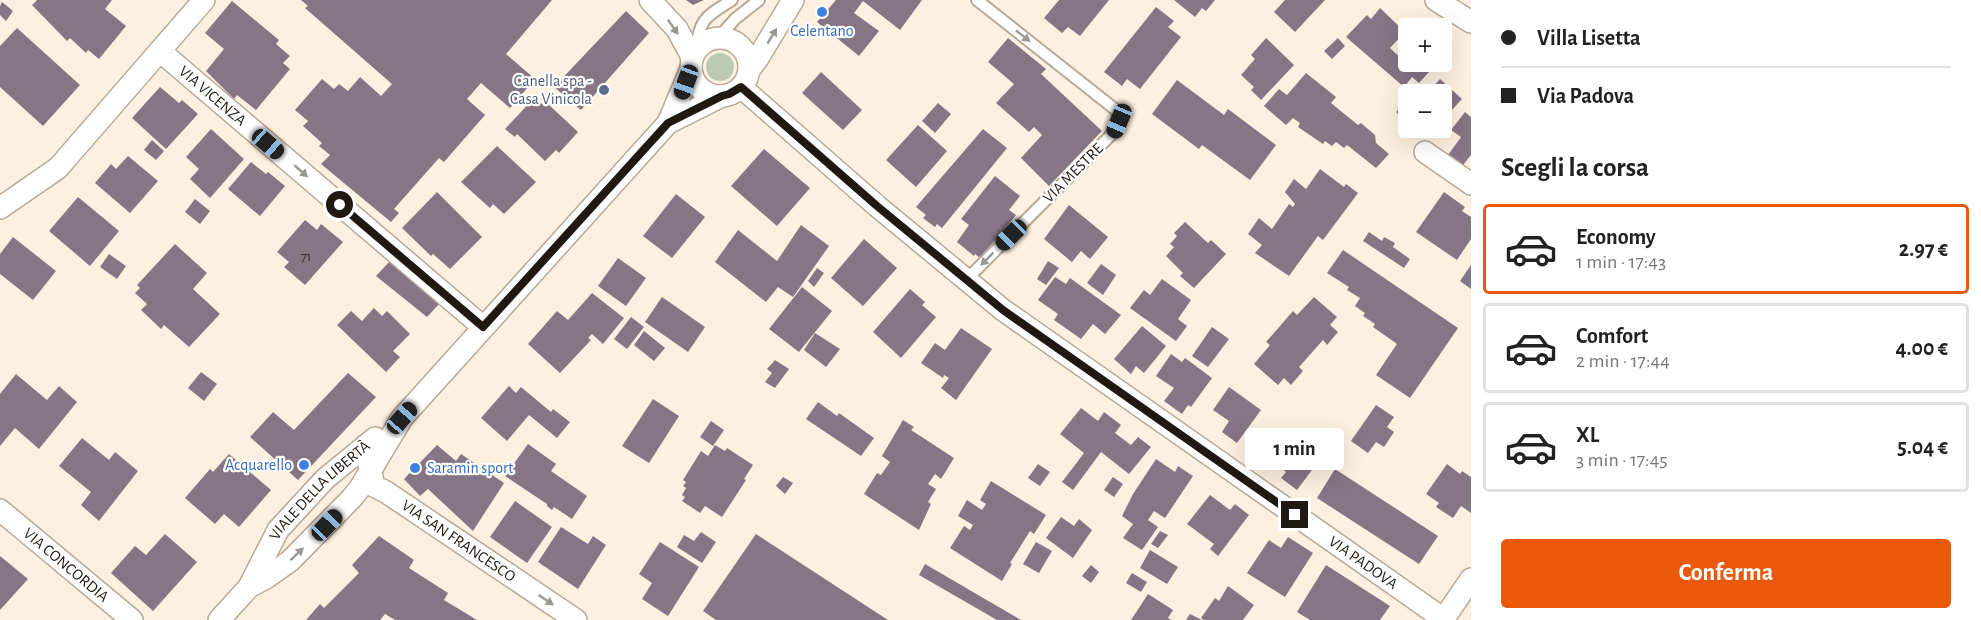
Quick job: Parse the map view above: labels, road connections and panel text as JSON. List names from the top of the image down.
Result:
{
  "streets": {
    "street": [
      "VIA VICENZA",
      "VIALE DELLA LIBERTÀ",
      "VIA SAN FRANCESCO",
      "VIA PADOVA",
      "VIA CONCORDIA"
    ],
    "lane": ["VIA MESTRE"]
  },
  "crossings": [
    ["VIA VICENZA", "VIALE DELLA LIBERTÀ"],
    ["VIA MESTRE", "VIA PADOVA"],
    ["VIALE DELLA LIBERTÀ", "VIA SAN FRANCESCO"],
    ["VIALE DELLA LIBERTÀ", "VIA PADOVA"]
  ],
  "one_way": ["VIA VICENZA", "VIA SAN FRANCESCO"],
  "places": [
    "Celentano",
    "Canella spa - Casa Vinicola",
    "Acquarello",
    "Saramin sport"
  ],
  "house_numbers": ["71"],
  "page": {
    "banner": ["Villa Lisetta", "Via Padova"],
    "map_buttons": ["+", "−"],
    "heading": "Scegli la corsa",
    "list": [
      {
        "name": "Economy",
        "note": "1 min · 17:43",
        "value": "2.97 €"
      },
      {
        "name": "Comfort",
        "note": "2 min · 17:44",
        "value": "4.00 €"
      },
      {
        "name": "XL",
        "note": "3 min · 17:45",
        "value": "5.04 €"
      }
    ],
    "bubble": "1 min",
    "buttons": "Conferma"
  }
}
